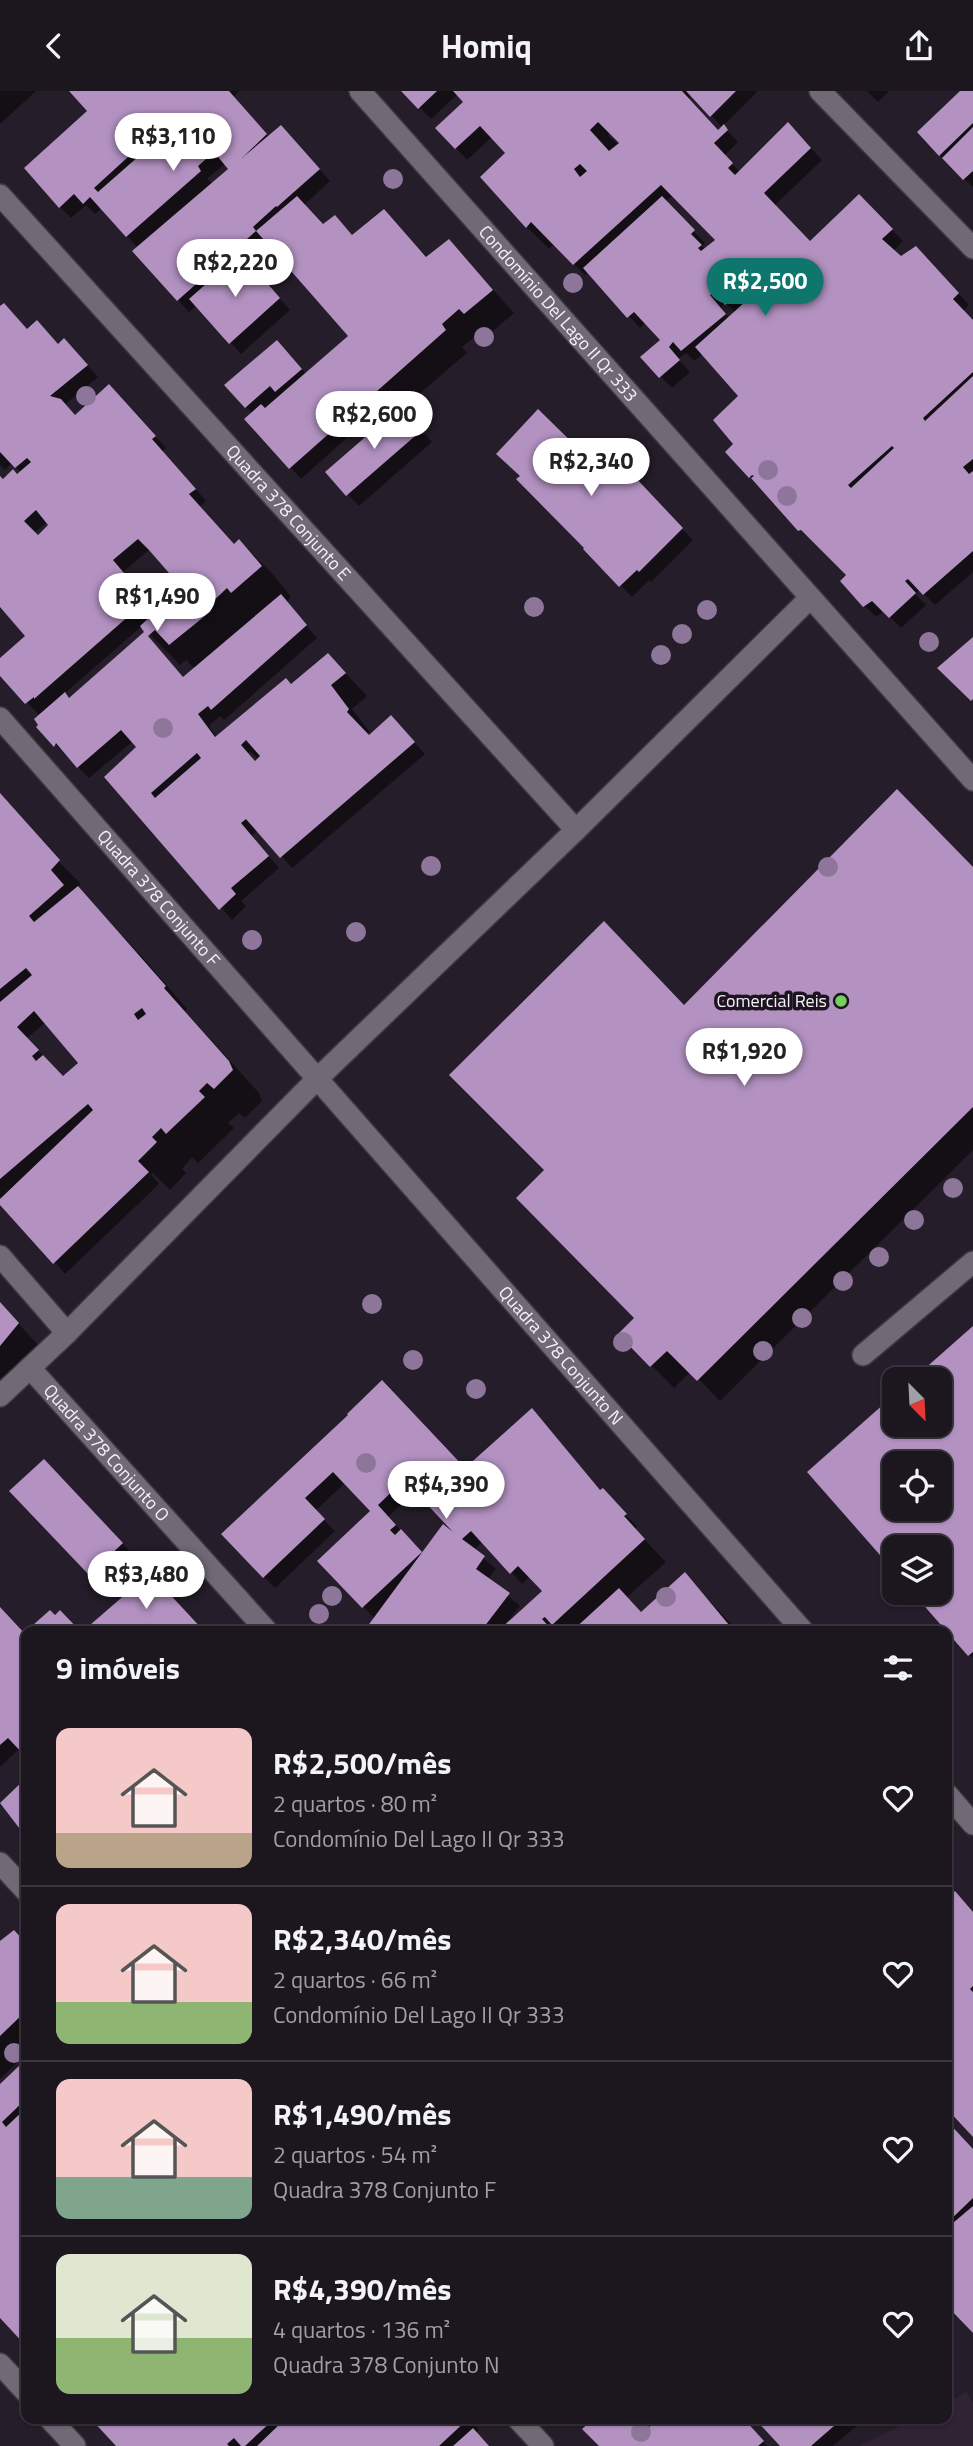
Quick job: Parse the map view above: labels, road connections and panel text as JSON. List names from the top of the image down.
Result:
{
  "streets": {
    "street": [
      "Condomínio Del Lago II Qr 333",
      "Quadra 378 Conjunto E",
      "Quadra 378 Conjunto F",
      "Quadra 378 Conjunto N",
      "Quadra 378 Conjunto O"
    ]
  },
  "crossings": [
    ["Quadra 378 Conjunto F", "Quadra 378 Conjunto N"]
  ],
  "places": ["Comercial Reis"],
  "north": "bottom right",
  "page": {
    "header": "Homiq",
    "price": [
      "R$3,110",
      "R$2,220",
      "R$2,500",
      "R$2,600",
      "R$2,340",
      "R$1,490",
      "R$1,920",
      "R$4,390",
      "R$3,480"
    ],
    "heading": "9 imóveis",
    "list": [
      {
        "name": "R$2,500/mês",
        "note": "2 quartos · 80 m² · Condomínio Del Lago II Qr 333"
      },
      {
        "name": "R$2,340/mês",
        "note": "2 quartos · 66 m² · Condomínio Del Lago II Qr 333"
      },
      {
        "name": "R$1,490/mês",
        "note": "2 quartos · 54 m² · Quadra 378 Conjunto F"
      },
      {
        "name": "R$4,390/mês",
        "note": "4 quartos · 136 m² · Quadra 378 Conjunto N"
      }
    ]
  }
}
